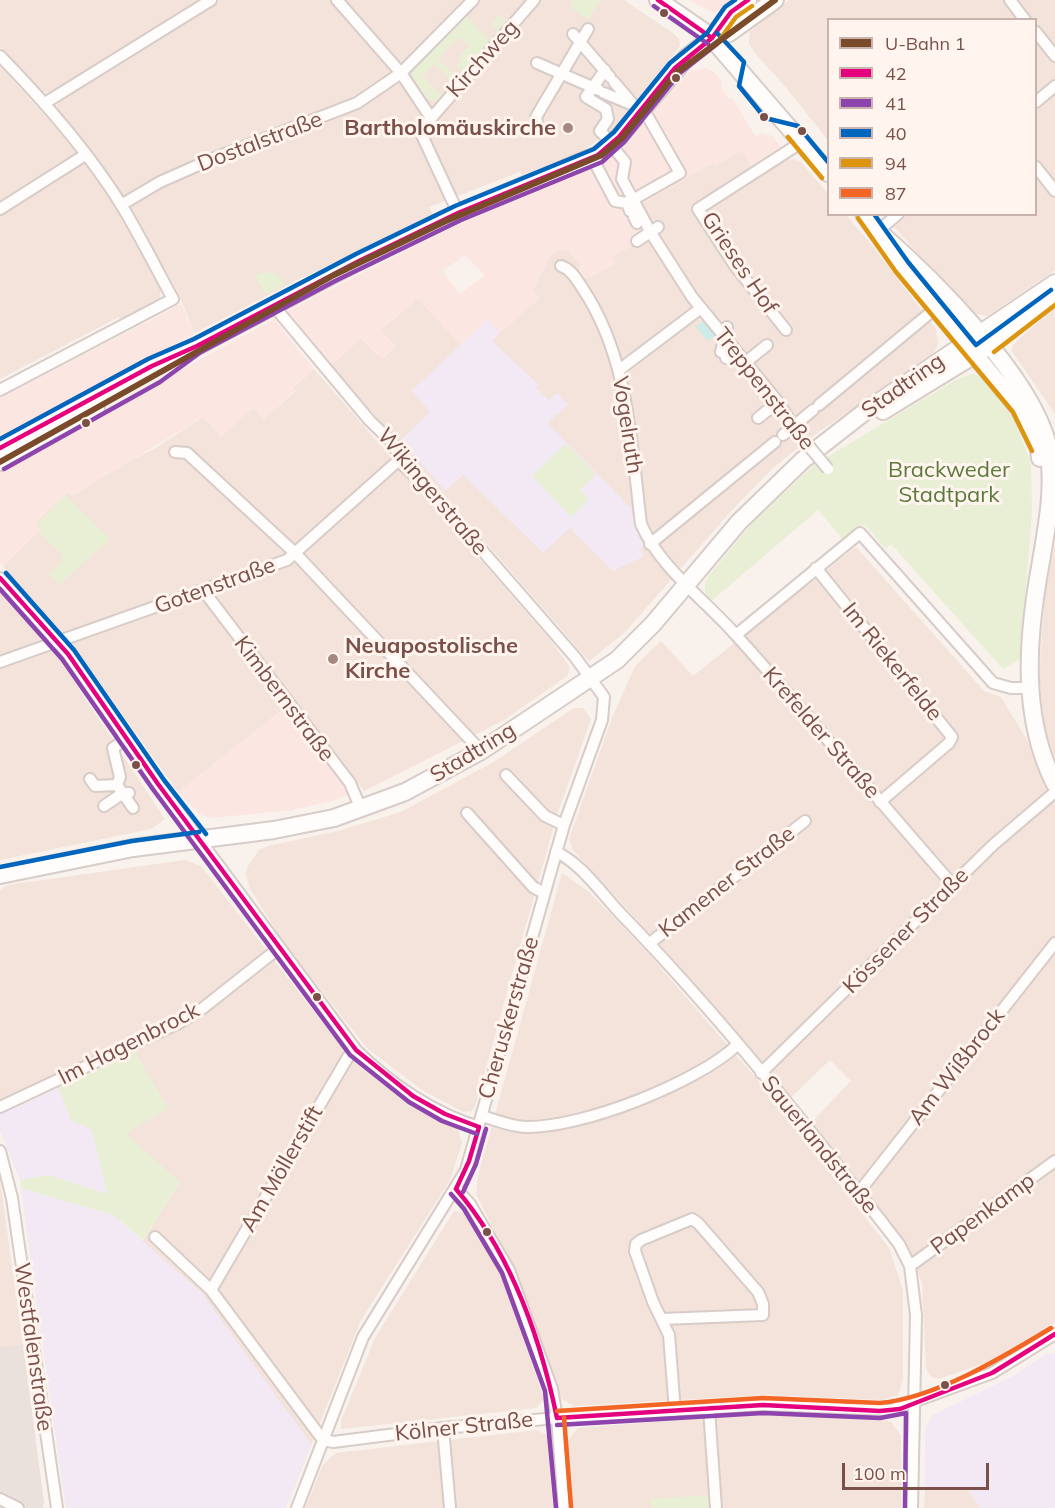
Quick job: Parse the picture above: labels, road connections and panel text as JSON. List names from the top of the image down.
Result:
{
  "streets": {
    "street": [
      "Kirchweg",
      "Dostalstraße",
      "Grieses Hof",
      "Stadtring",
      "Treppenstraße",
      "Vogelruth",
      "Wikingerstraße",
      "Gotenstraße",
      "Im Riekerfelde",
      "Kimbernstraße",
      "Krefelder Straße",
      "Kamener Straße",
      "Kössener Straße",
      "Cheruskerstraße",
      "Im Hagenbrock",
      "Am Wißbrock",
      "Sauerlandstraße",
      "Am Möllerstift",
      "Papenkamp",
      "Westfalenstraße",
      "Kölner Straße"
    ]
  },
  "crossings": [
    ["Stadtring", "Vogelruth"],
    ["Stadtring", "Wikingerstraße"],
    ["Stadtring", "Kimbernstraße"],
    ["Stadtring", "Krefelder Straße"],
    ["Stadtring", "Cheruskerstraße"],
    ["Treppenstraße", "Vogelruth"],
    ["Vogelruth", "Krefelder Straße"],
    ["Wikingerstraße", "Gotenstraße"],
    ["Wikingerstraße", "Cheruskerstraße"],
    ["Gotenstraße", "Kimbernstraße"],
    ["Im Riekerfelde", "Krefelder Straße"],
    ["Krefelder Straße", "Kössener Straße"],
    ["Kamener Straße", "Sauerlandstraße"],
    ["Kössener Straße", "Sauerlandstraße"],
    ["Cheruskerstraße", "Sauerlandstraße"],
    ["Cheruskerstraße", "Kölner Straße"],
    ["Am Wißbrock", "Sauerlandstraße"],
    ["Sauerlandstraße", "Papenkamp"],
    ["Sauerlandstraße", "Kölner Straße"]
  ],
  "parks": ["Brackweder Stadtpark"],
  "places": ["Bartholomäuskirche", "Neuapostolische Kirche"],
  "lines": [
    "metro line 1",
    "transit line 42",
    "transit line 40",
    "transit line 41",
    "transit line 94",
    "transit line 87"
  ],
  "legend": [
    "U-Bahn 1",
    "42",
    "41",
    "40",
    "94",
    "87"
  ],
  "scale_bar": "100 m"
}
